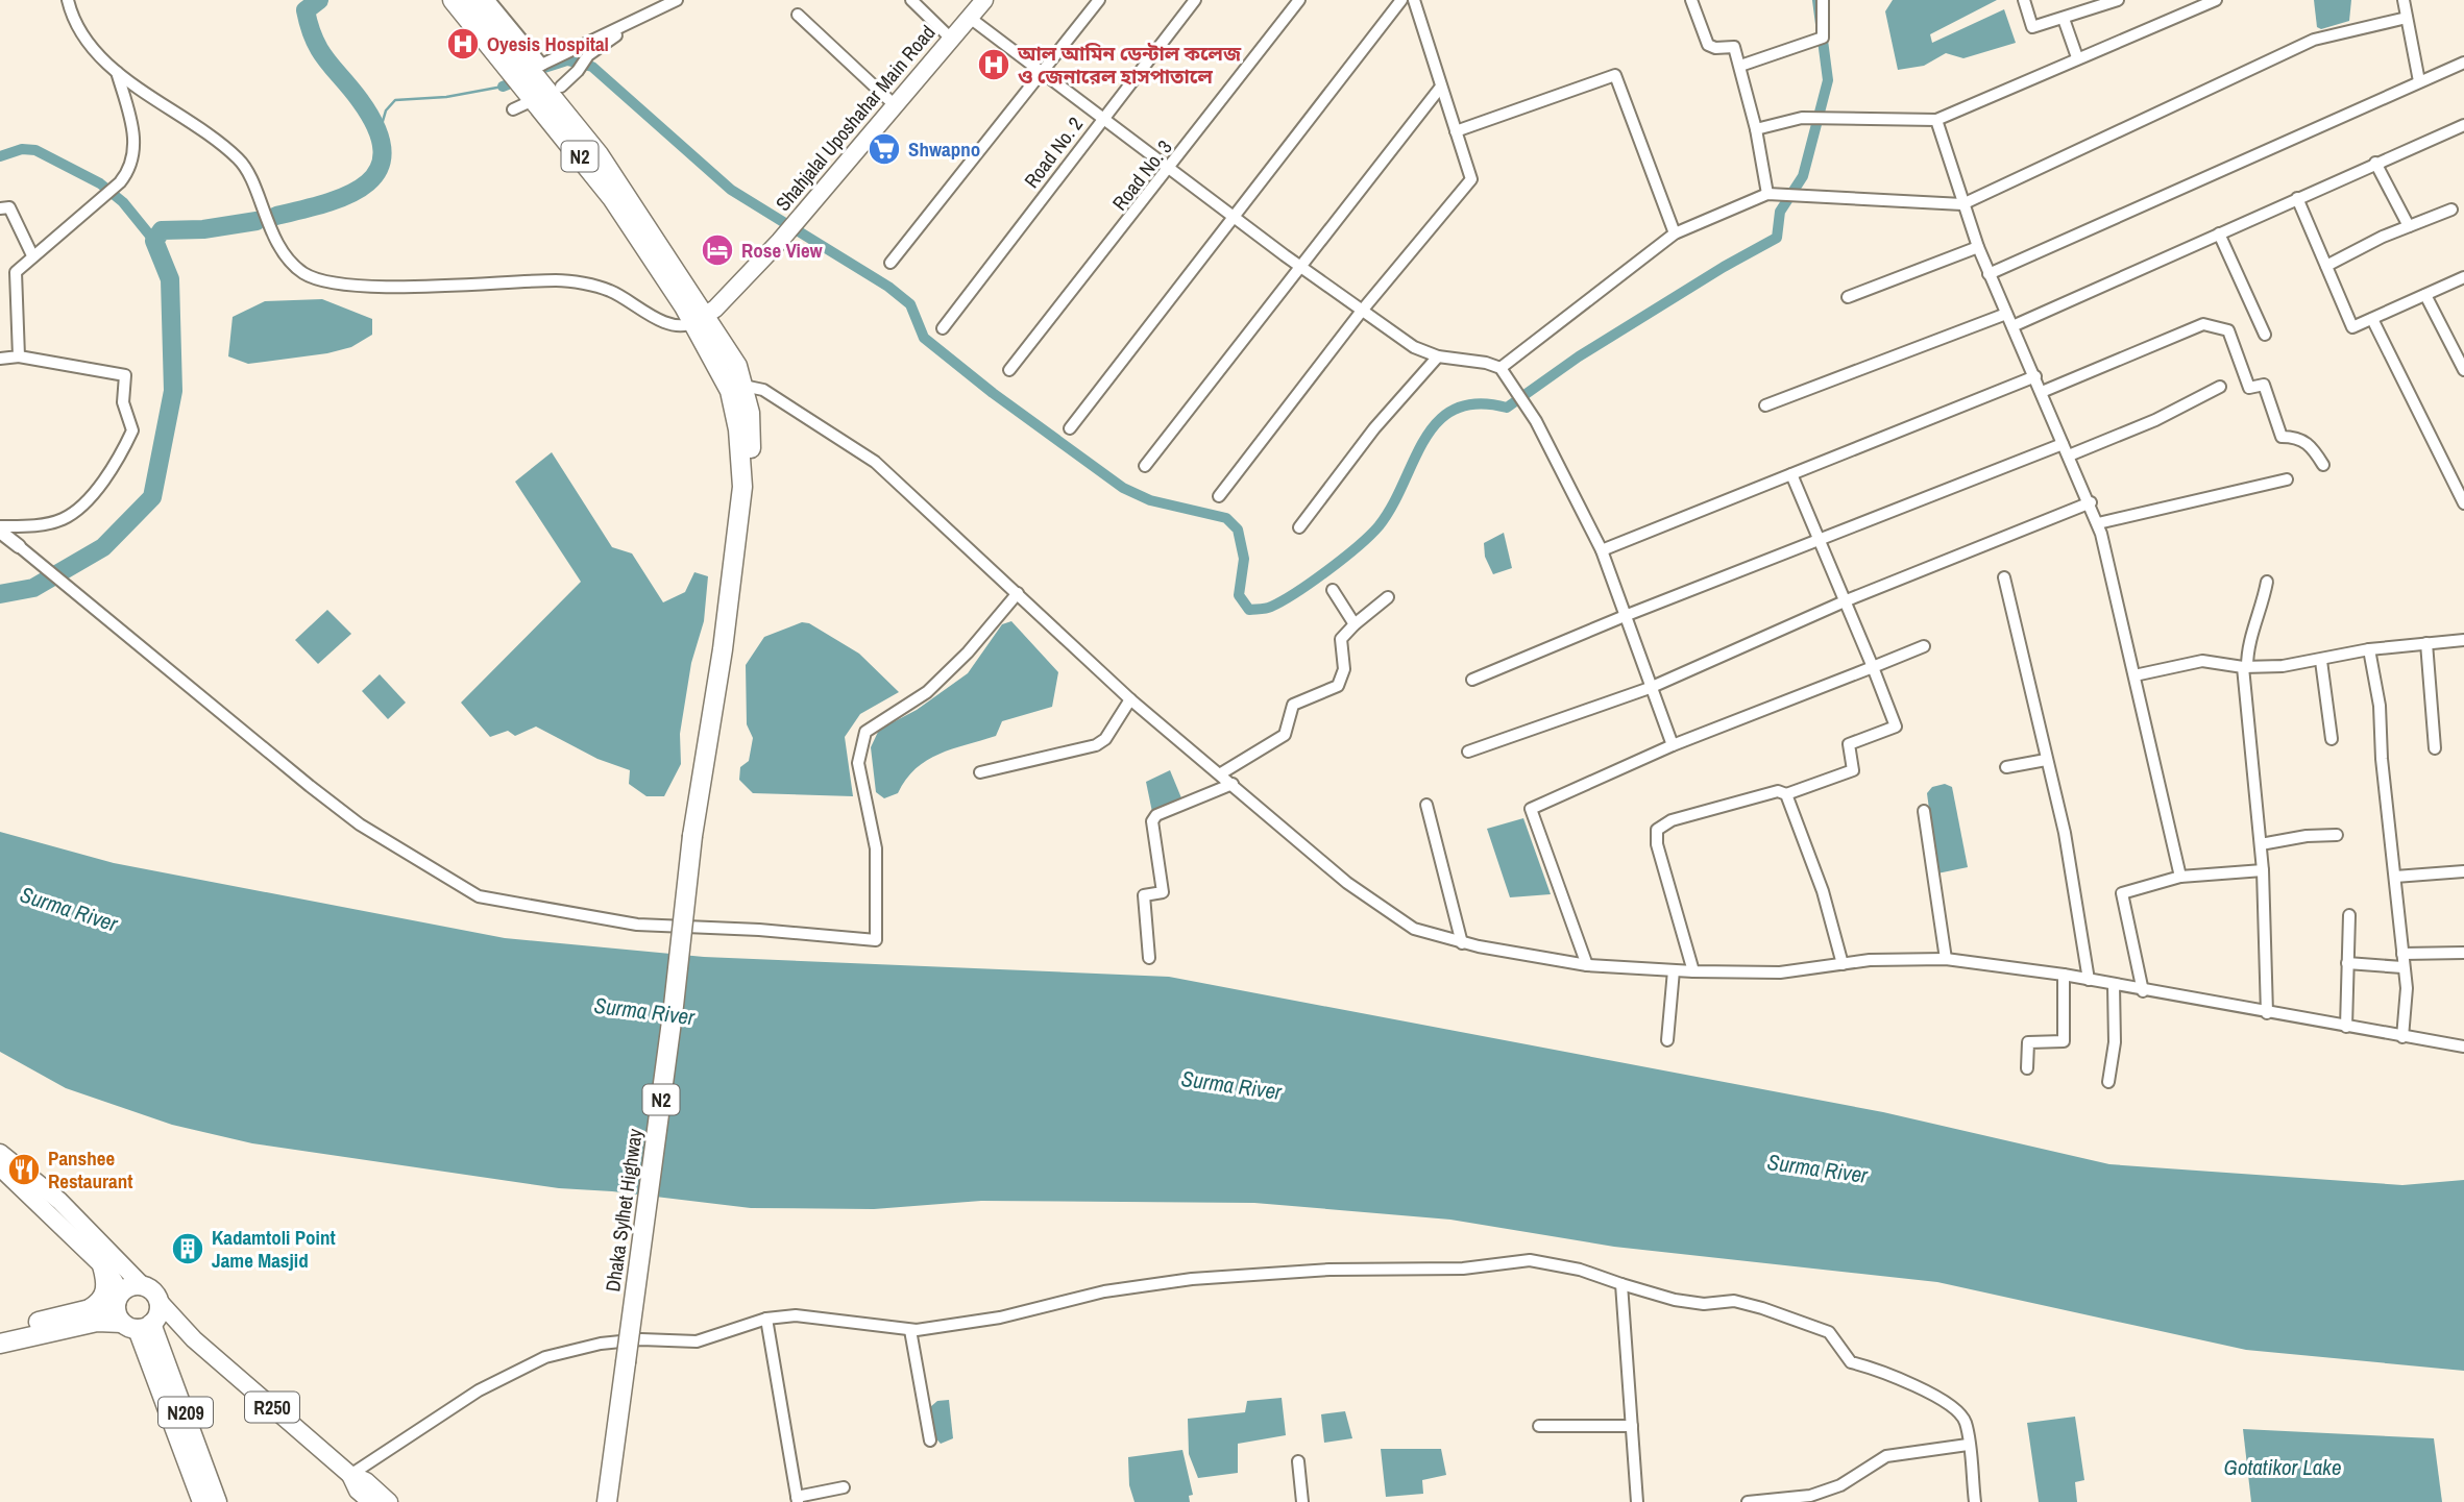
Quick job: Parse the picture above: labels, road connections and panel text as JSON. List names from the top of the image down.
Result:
{
  "streets": {
    "highway": ["N2", "Dhaka Sylhet Highway", "N209"],
    "main road": ["Shahjalal Uposhahar Main Road", "R250"],
    "street": ["Road No. 2", "Road No. 3"]
  },
  "crossings": [
    ["Shahjalal Uposhahar Main Road", "N2"],
    ["N2", "Dhaka Sylhet Highway"],
    ["R250", "N209"]
  ],
  "water": ["Surma River", "Gotatikor Lake"],
  "places": {
    "hospital": ["Oyesis Hospital", "আল আমিন ডেন্টাল কলেজ ও জেনারেল হাসপাতালে"],
    "supermarket": ["Shwapno"],
    "hotel": ["Rose View"],
    "restaurant": ["Panshee Restaurant"],
    "building": ["Kadamtoli Point Jame Masjid"]
  }
}
